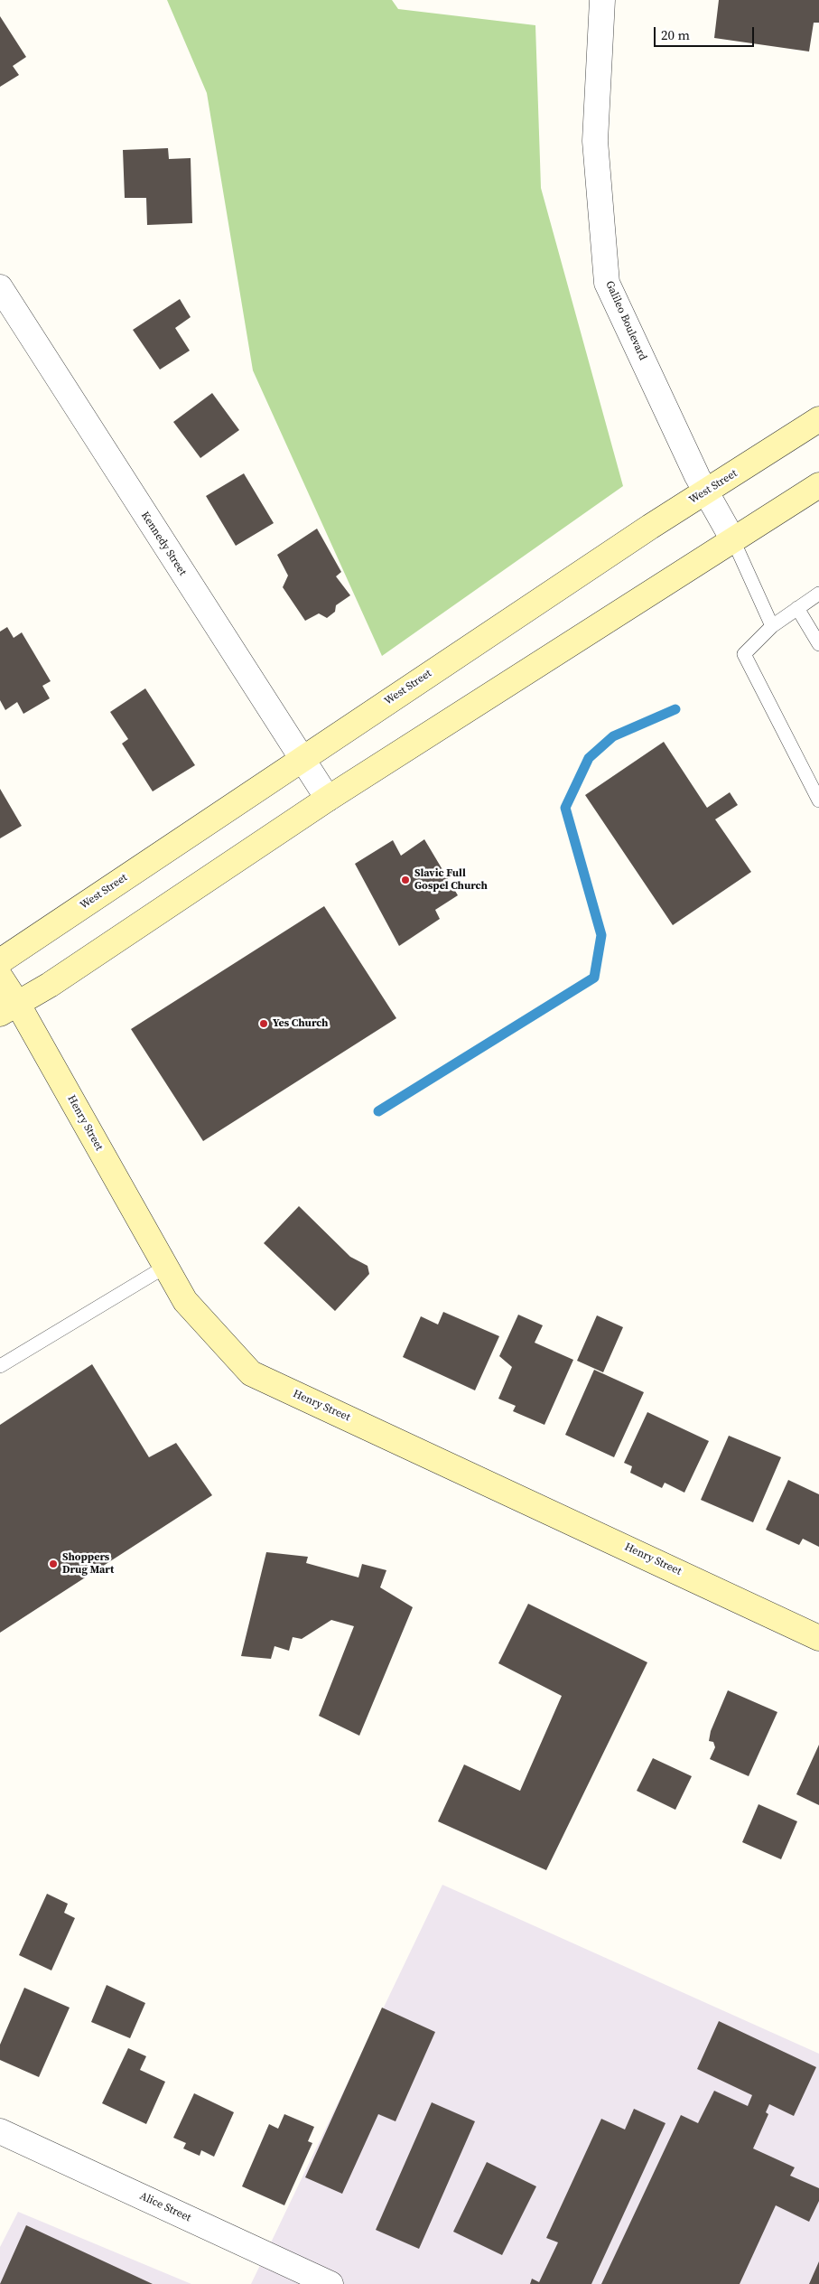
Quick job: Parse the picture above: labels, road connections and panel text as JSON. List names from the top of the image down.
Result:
{
  "streets": {
    "main road": ["West Street", "Henry Street"],
    "street": ["Galileo Boulevard", "Kennedy Street", "Alice Street"]
  },
  "crossings": [
    ["Galileo Boulevard", "West Street"],
    ["West Street", "Kennedy Street"]
  ],
  "places": ["Slavic Full Gospel Church", "Yes Church", "Shoppers Drug Mart"],
  "scale_bar": "20 m"
}
